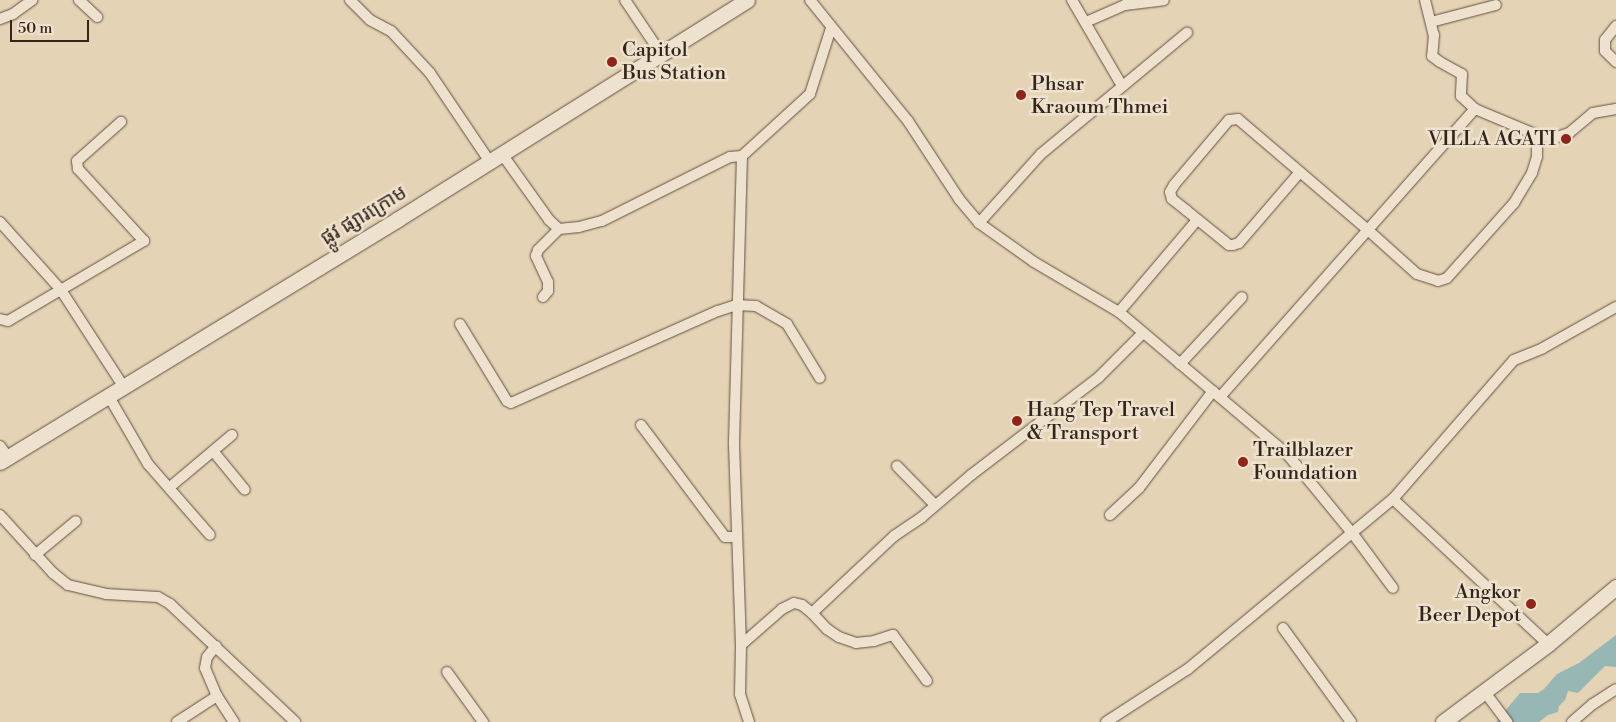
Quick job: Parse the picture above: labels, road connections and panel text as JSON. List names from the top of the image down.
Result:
{
  "streets": {
    "main road": ["ផ្លូវ ផ្សារក្រោម"]
  },
  "places": [
    "Capitol Bus Station",
    "Phsar Kraoum Thmei",
    "VILLA AGATI",
    "Hang Tep Travel & Transport",
    "Trailblazer Foundation",
    "Angkor Beer Depot"
  ],
  "scale_bar": "50 m"
}
